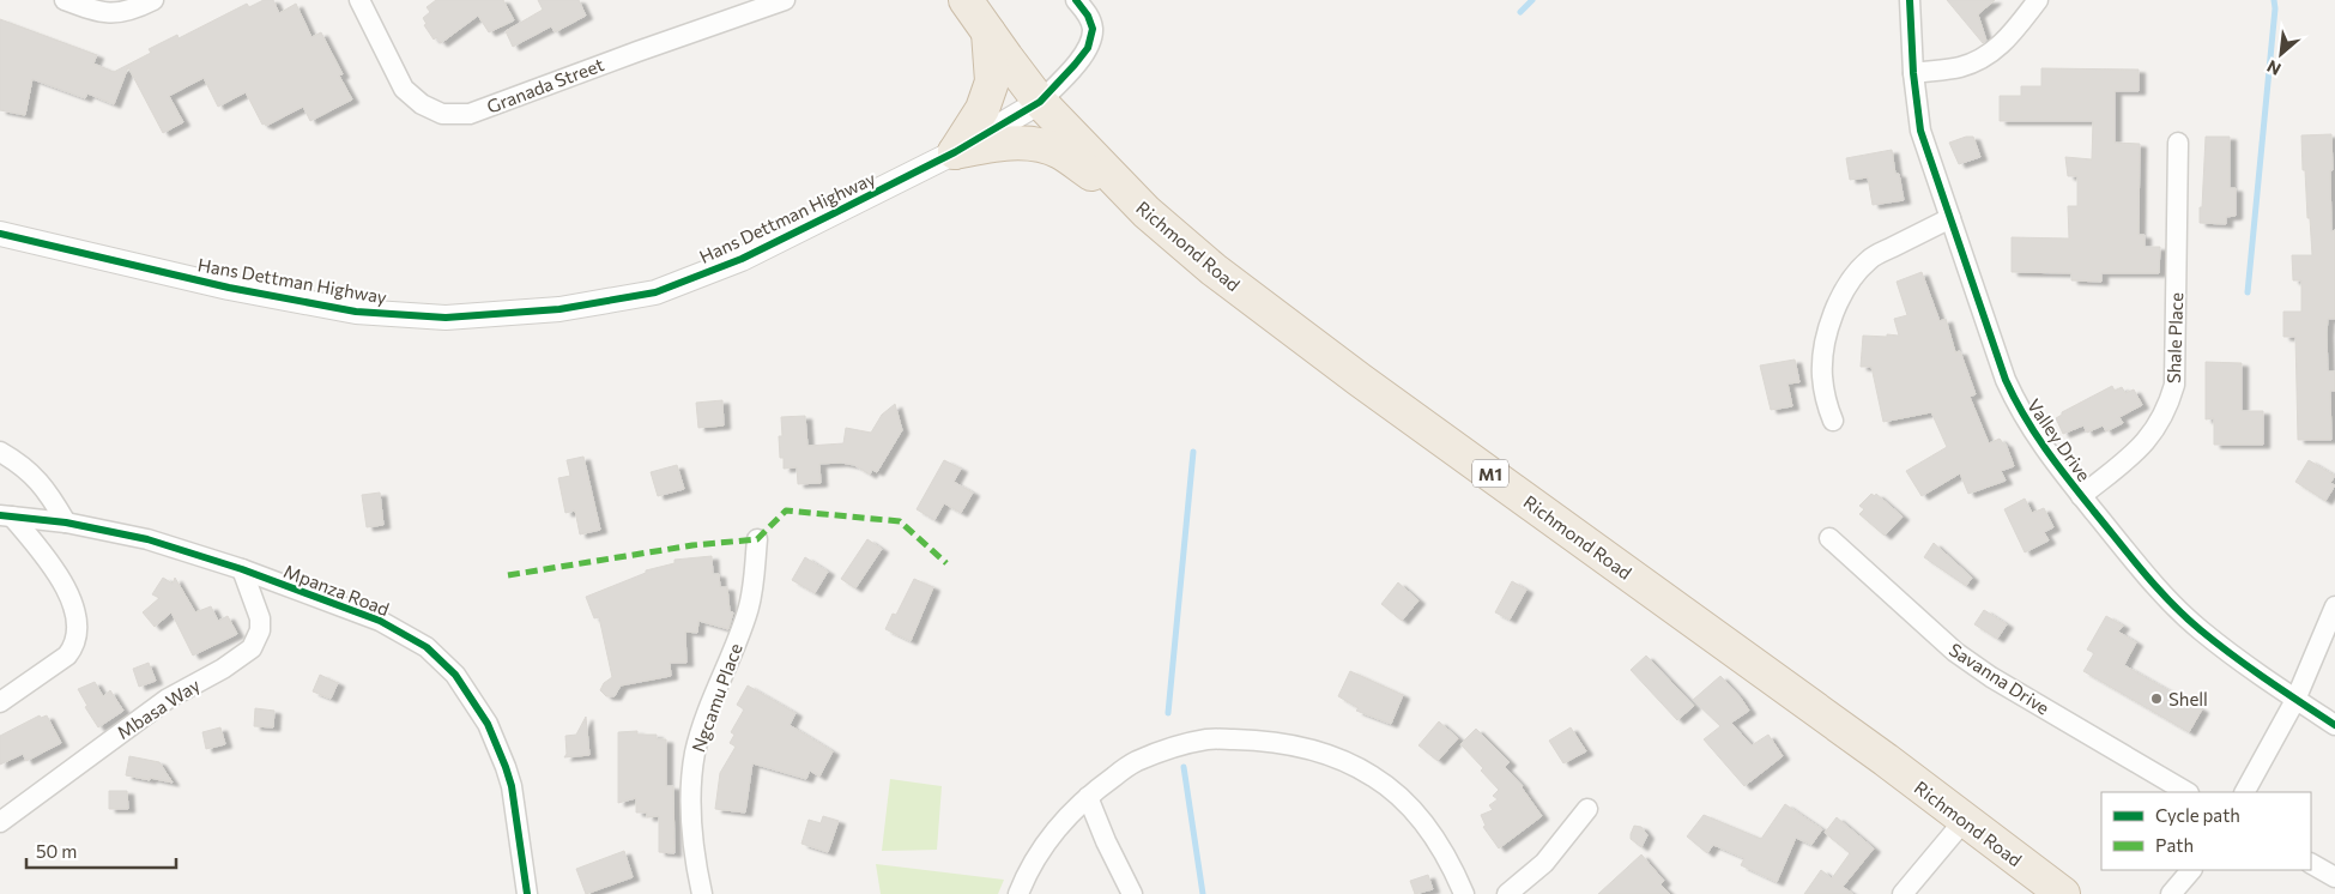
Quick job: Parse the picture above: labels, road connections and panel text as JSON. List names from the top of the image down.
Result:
{
  "streets": {
    "highway": ["Richmond Road", "M1"],
    "street": [
      "Granada Street",
      "Hans Dettman Highway",
      "Shale Place",
      "Valley Drive",
      "Mpanza Road",
      "Savanna Drive",
      "Ngcamu Place",
      "Mbasa Way"
    ]
  },
  "crossings": [
    ["Hans Dettman Highway", "Richmond Road"],
    ["Shale Place", "Valley Drive"],
    ["Mpanza Road", "Mbasa Way"]
  ],
  "places": ["Shell"],
  "legend": ["Cycle path", "Path"],
  "scale_bar": "50 m",
  "north": "bottom left"
}
